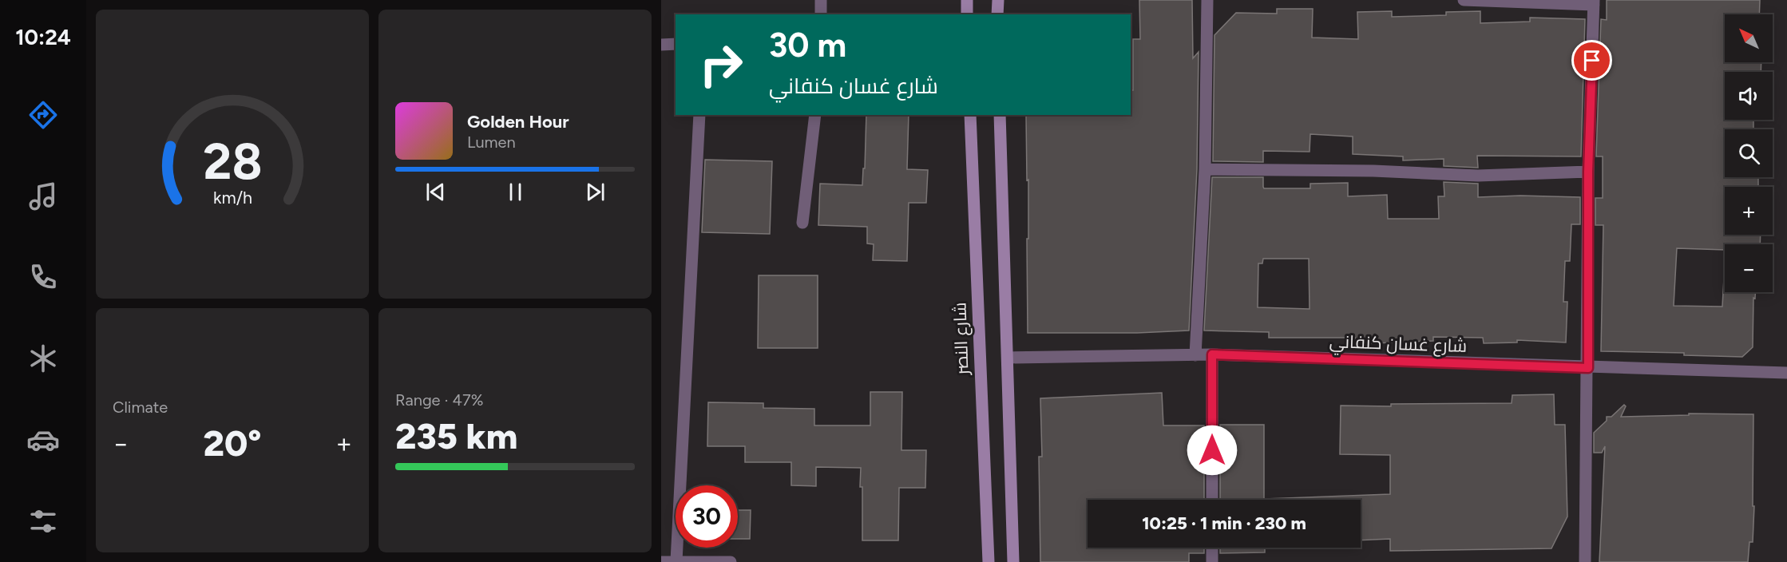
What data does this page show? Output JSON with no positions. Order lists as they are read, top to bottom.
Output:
{
  "streets": {
    "main road": ["شارع النصر"],
    "street": ["شارع غسان كنفاني"]
  },
  "north": "top left",
  "page": {
    "tabs": "10:24",
    "map_buttons": ["+", "−"],
    "turn": ["30 m", "شارع غسان كنفاني"],
    "song": ["Golden Hour", "Lumen"],
    "tile": [
      "Climate",
      ["Range · 47%", "235 km"]
    ],
    "heat": ["−", "20°", "+"],
    "limit": "30",
    "trip": "10:25 · 1 min · 230 m",
    "gauge": ["28", "km/h"]
  }
}
